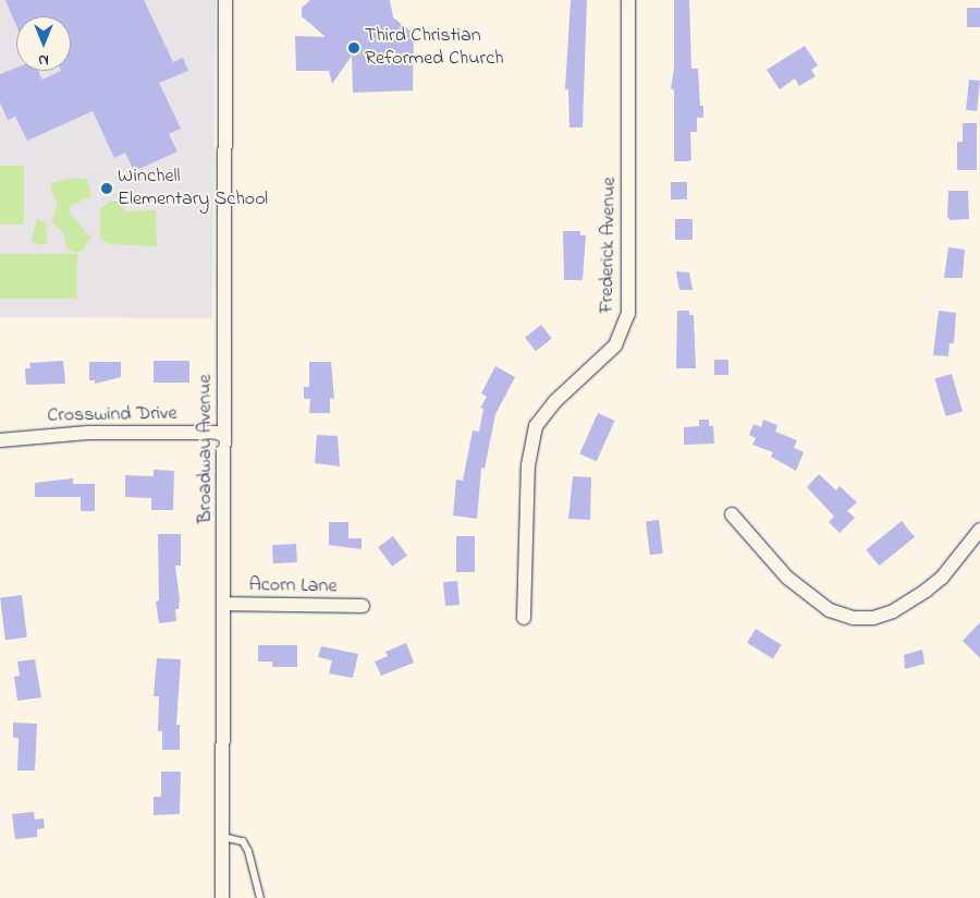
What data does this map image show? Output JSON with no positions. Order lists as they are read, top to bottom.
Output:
{
  "streets": {
    "street": [
      "Frederick Avenue",
      "Crosswind Drive",
      "Broadway Avenue",
      "Acorn Lane"
    ]
  },
  "crossings": [
    ["Crosswind Drive", "Broadway Avenue"],
    ["Broadway Avenue", "Acorn Lane"]
  ],
  "places": ["Third Christian Reformed Church", "Winchell Elementary School"],
  "north": "bottom"
}
